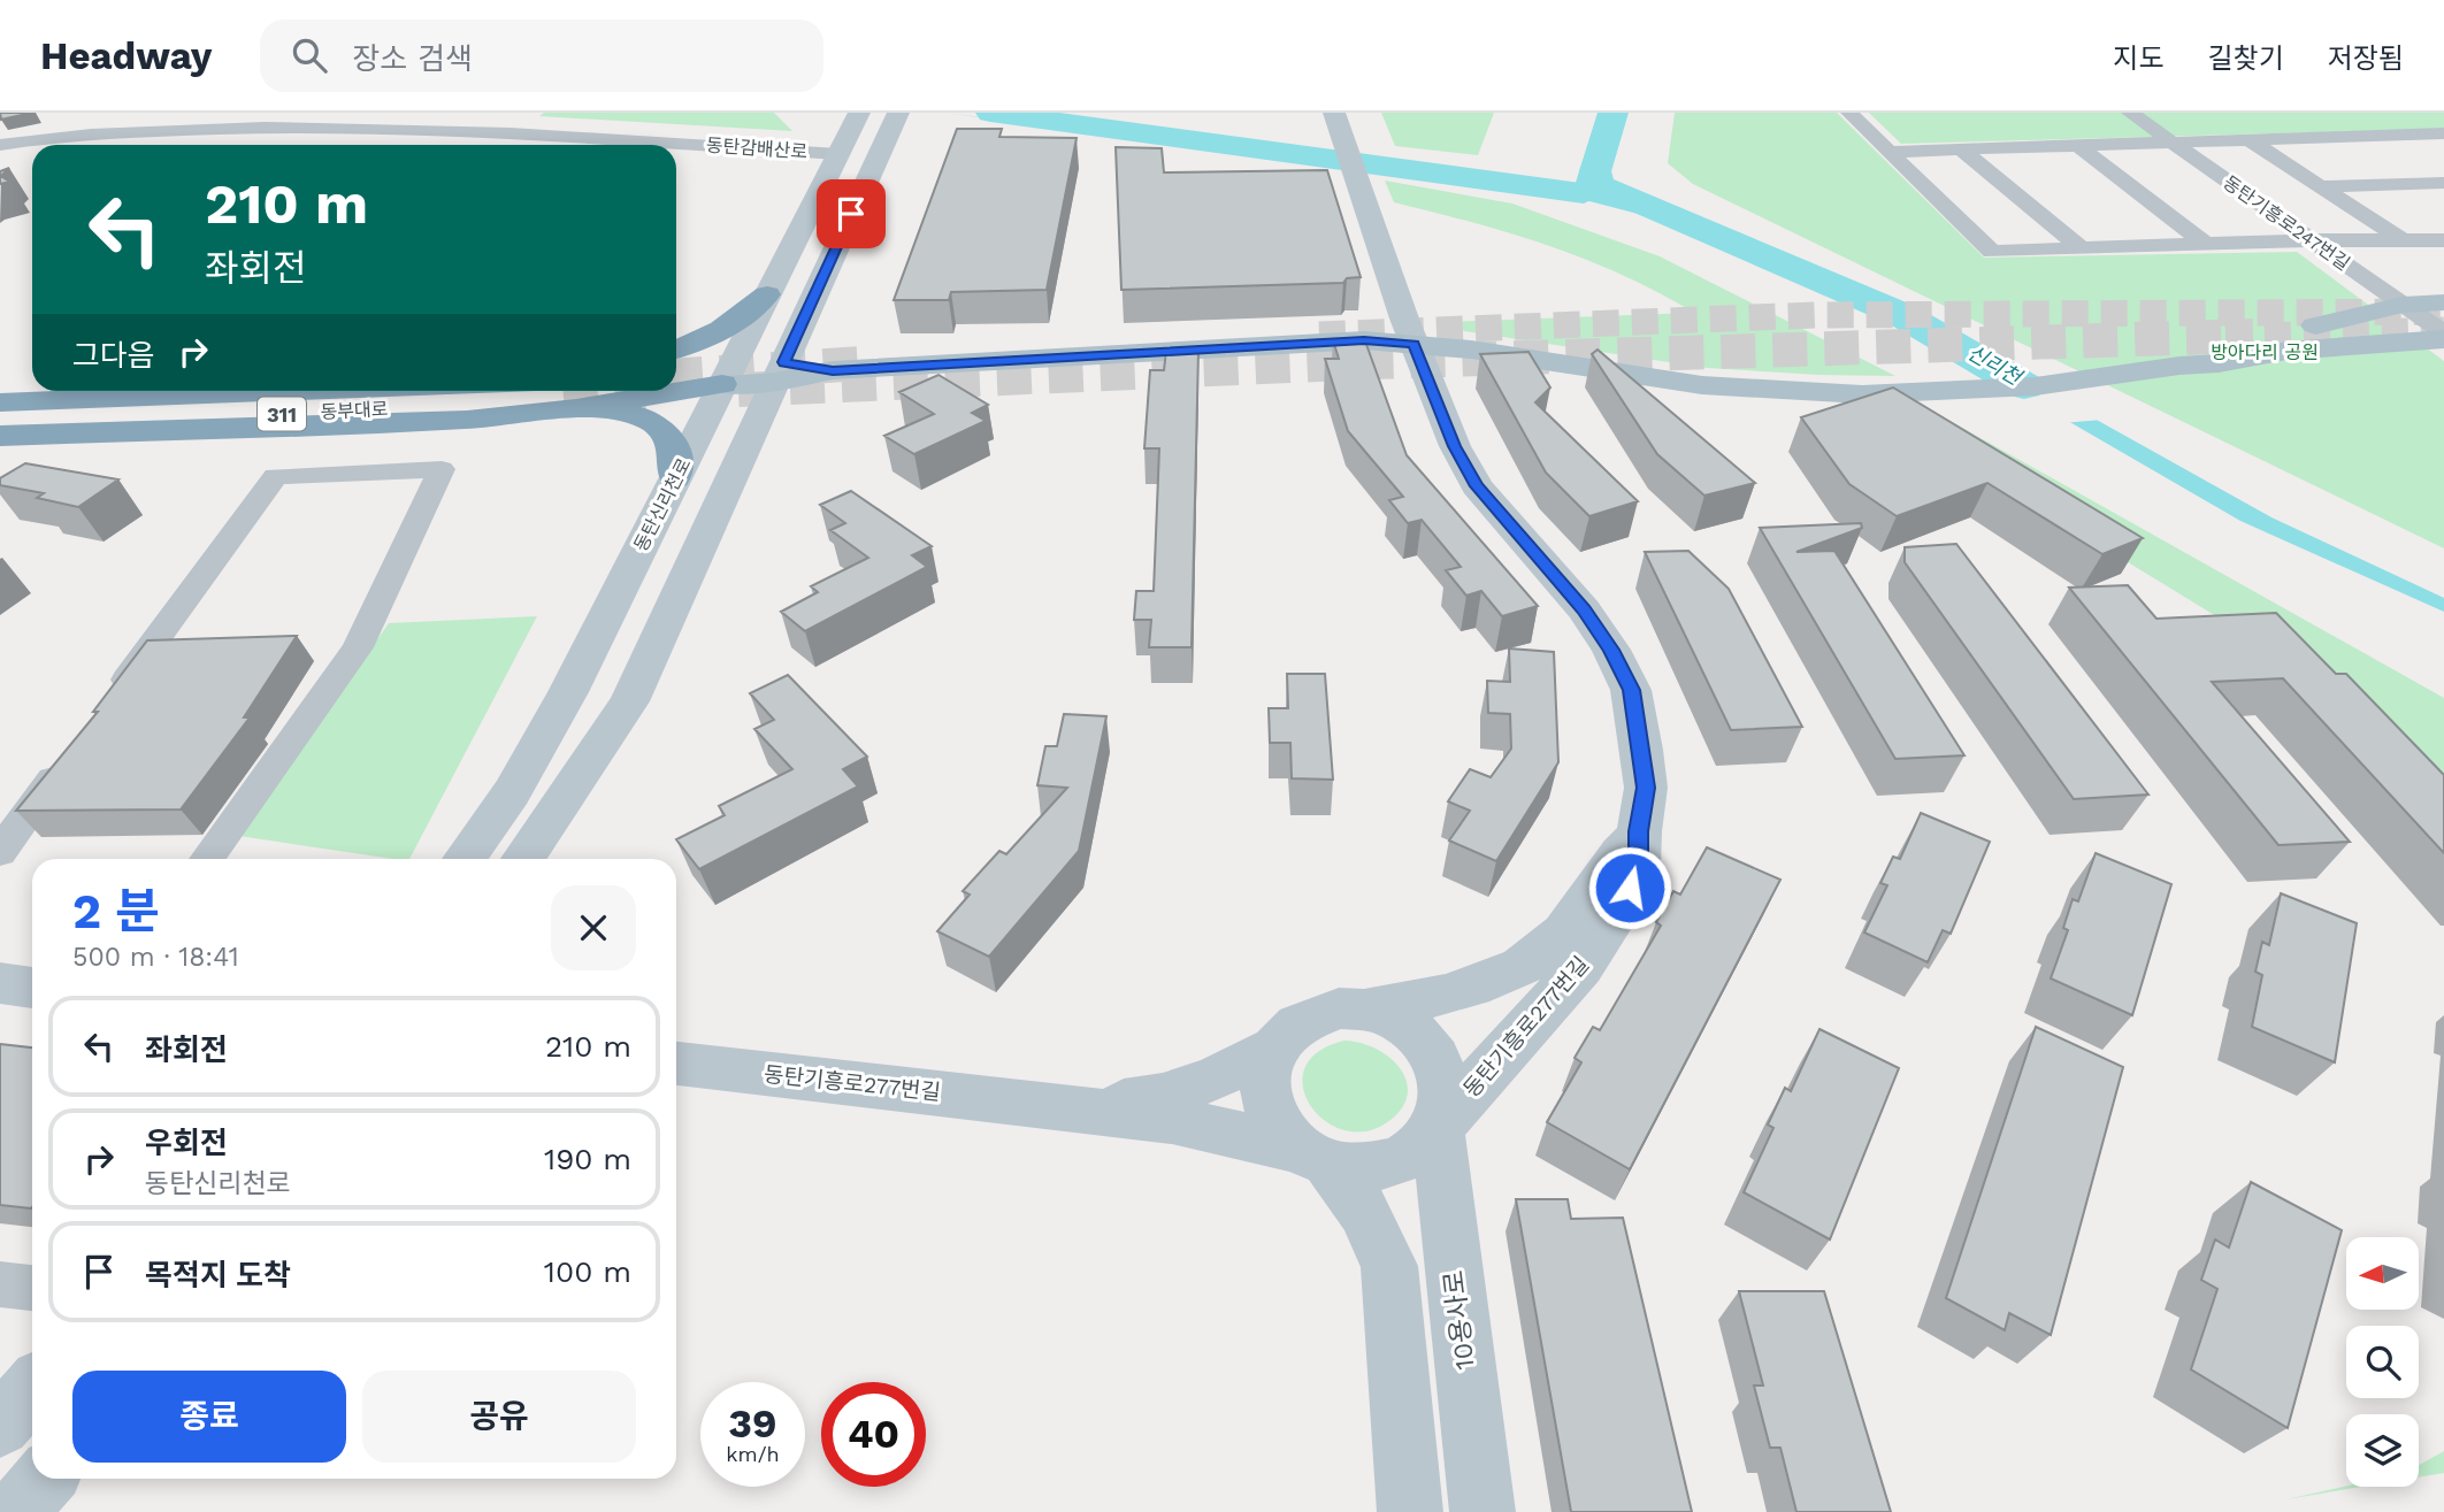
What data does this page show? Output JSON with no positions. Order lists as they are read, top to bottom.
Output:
{
  "streets": {
    "highway": ["동부대로", "311"],
    "street": [
      "동탄감배산로",
      "동탄기흥로247번길",
      "동탄신리천로",
      "동탄기흥로277번길",
      "10용사로"
    ]
  },
  "crossings": [
    ["동탄감배산로", "동탄신리천로"],
    ["동탄기흥로277번길", "10용사로"]
  ],
  "water": ["신리천"],
  "parks": ["방아다리 공원"],
  "north": "left",
  "page": {
    "header": "Headway",
    "search": "장소 검색",
    "nav": ["지도", "길찾기", "저장됨"],
    "turn": ["210 m", "좌회전"],
    "then": "그다음",
    "heading": ["2 분", "500 m · 18:41"],
    "list": [
      {
        "name": "좌회전",
        "value": "210 m"
      },
      {
        "name": "우회전",
        "note": "동탄신리천로",
        "value": "190 m"
      },
      {
        "name": "목적지 도착",
        "value": "100 m"
      }
    ],
    "buttons": ["종료", "공유"],
    "speed": "39 km/h",
    "limit": "40"
  }
}
